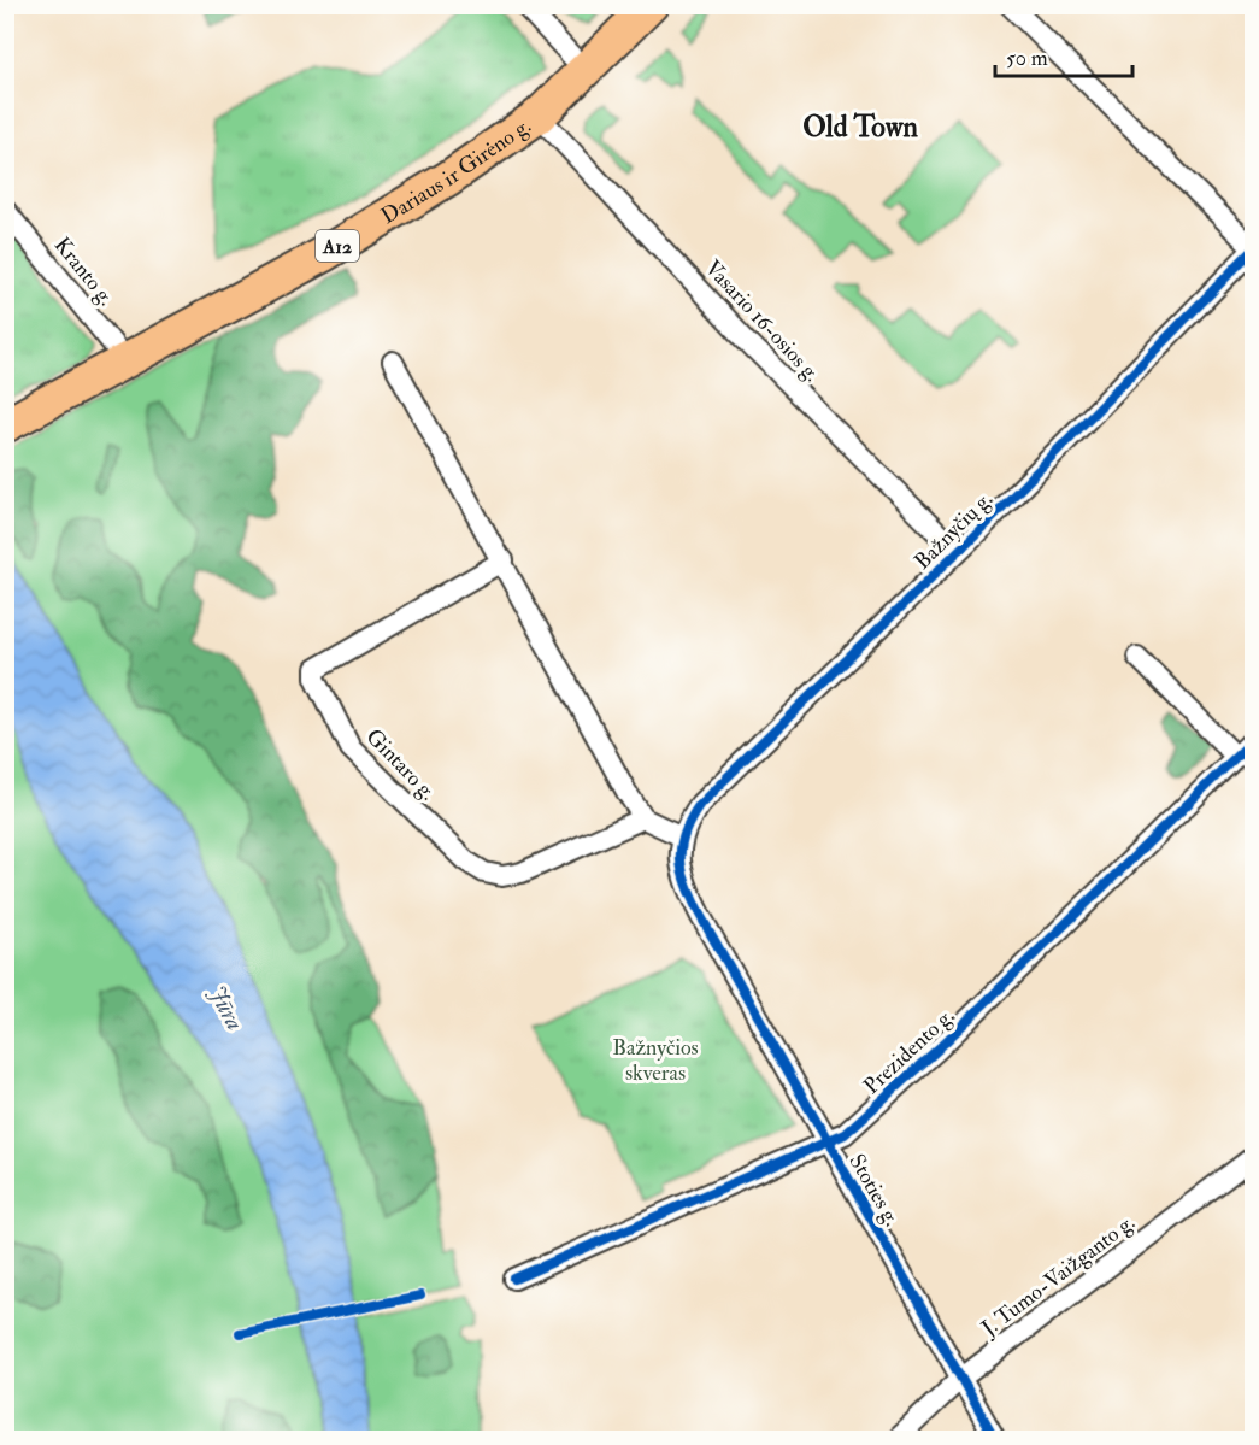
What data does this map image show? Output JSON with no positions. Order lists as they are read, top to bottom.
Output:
{
  "streets": {
    "highway": ["Dariaus ir Girėno g.", "A12"],
    "street": [
      "Kranto g.",
      "Vasario 16-osios g.",
      "Bažnyčių g.",
      "Gintaro g.",
      "Prezidento g.",
      "Stoties g.",
      "J. Tumo-Vaižganto g."
    ]
  },
  "crossings": [
    ["Dariaus ir Girėno g.", "Kranto g."],
    ["Dariaus ir Girėno g.", "Vasario 16-osios g."],
    ["Vasario 16-osios g.", "Bažnyčių g."],
    ["Bažnyčių g.", "Stoties g."],
    ["Prezidento g.", "Stoties g."],
    ["Stoties g.", "J. Tumo-Vaižganto g."]
  ],
  "districts": ["Old Town"],
  "water": ["Jūra"],
  "parks": ["Bažnyčios skveras"],
  "scale_bar": "50 m"
}
